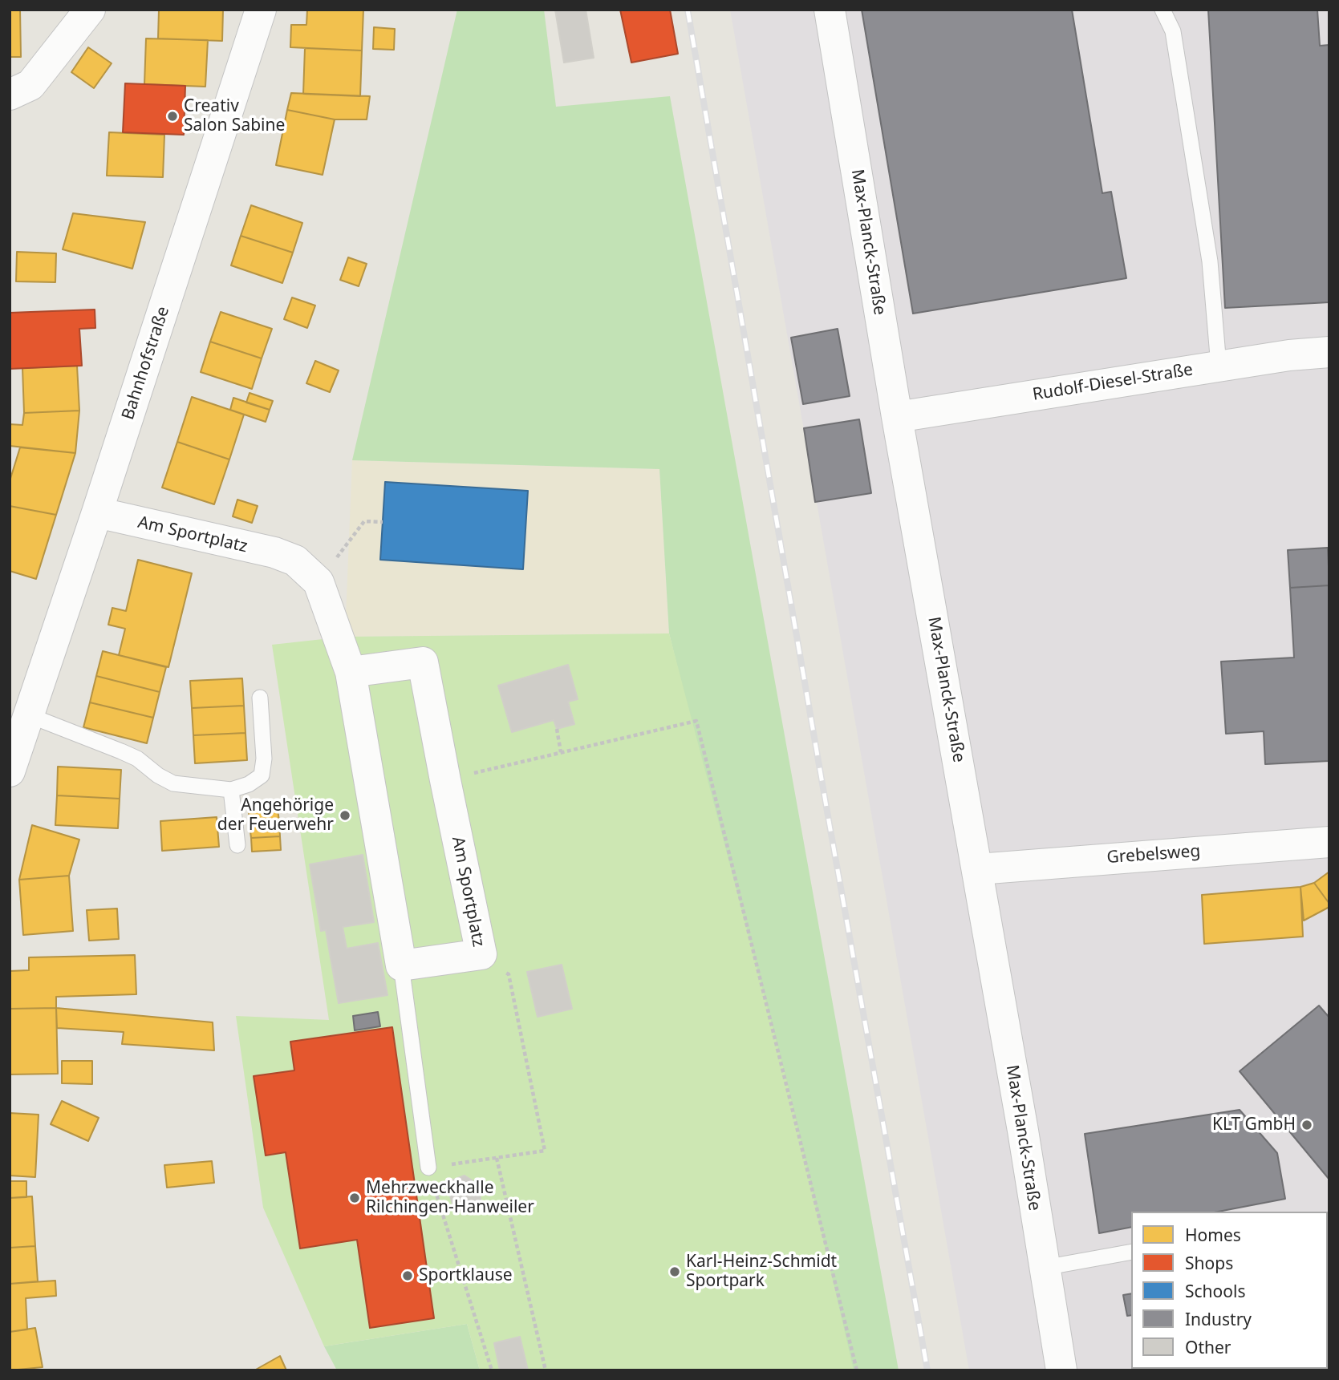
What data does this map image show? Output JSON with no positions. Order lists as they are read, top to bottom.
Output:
{
  "streets": {
    "street": [
      "Max-Planck-Straße",
      "Bahnhofstraße",
      "Rudolf-Diesel-Straße",
      "Am Sportplatz",
      "Grebelsweg"
    ]
  },
  "crossings": [
    ["Max-Planck-Straße", "Rudolf-Diesel-Straße"],
    ["Max-Planck-Straße", "Grebelsweg"],
    ["Bahnhofstraße", "Am Sportplatz"]
  ],
  "places": [
    "Creativ Salon Sabine",
    "Angehörige der Feuerwehr",
    "KLT GmbH",
    "Mehrzweckhalle Rilchingen-Hanweiler",
    "Karl-Heinz-Schmidt Sportpark",
    "Sportklause"
  ],
  "legend": [
    "Homes",
    "Shops",
    "Schools",
    "Industry",
    "Other"
  ]
}
